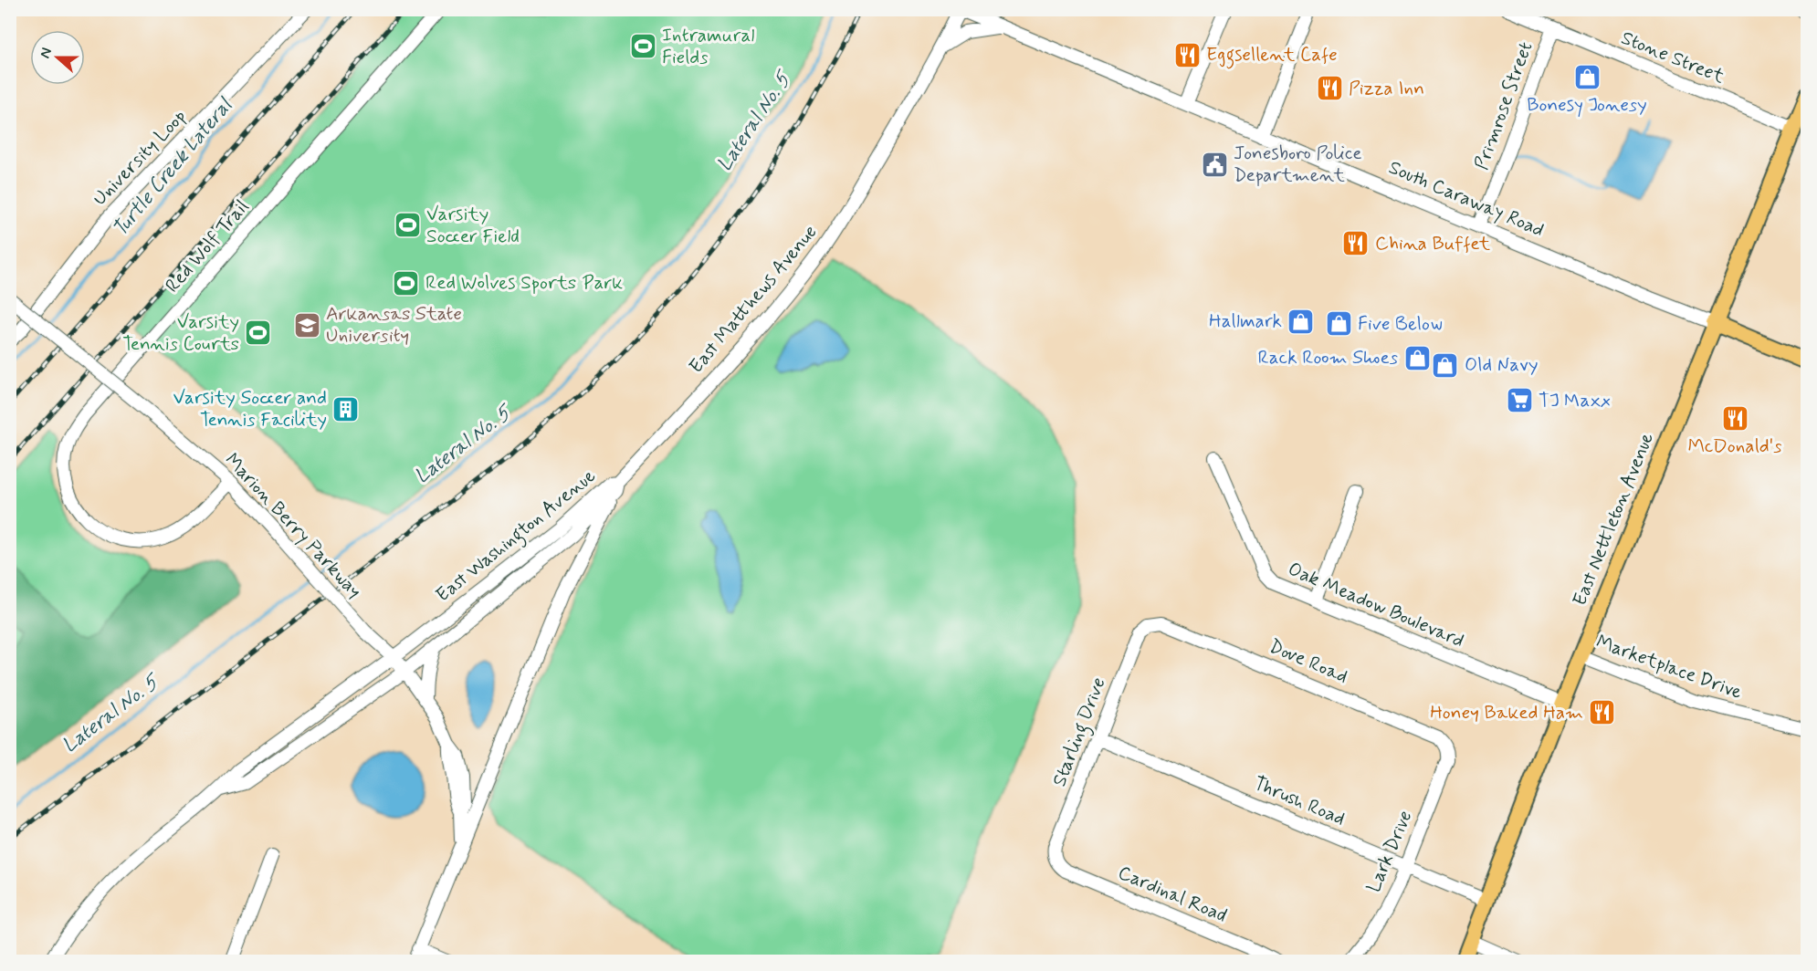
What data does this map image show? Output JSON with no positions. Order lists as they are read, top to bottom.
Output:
{
  "streets": {
    "main road": ["South Caraway Road", "East Nettleton Avenue"],
    "street": [
      "Stone Street",
      "Primrose Street",
      "University Loop",
      "Red Wolf Trail",
      "East Matthews Avenue",
      "Marion Berry Parkway",
      "East Washington Avenue",
      "Oak Meadow Boulevard",
      "Dove Road",
      "Marketplace Drive",
      "Starling Drive",
      "Thrush Road",
      "Lark Drive",
      "Cardinal Road"
    ]
  },
  "crossings": [
    ["Stone Street", "Primrose Street"],
    ["Stone Street", "East Nettleton Avenue"],
    ["Primrose Street", "South Caraway Road"],
    ["South Caraway Road", "East Matthews Avenue"],
    ["South Caraway Road", "East Nettleton Avenue"],
    ["Red Wolf Trail", "Marion Berry Parkway"],
    ["East Matthews Avenue", "East Washington Avenue"],
    ["East Nettleton Avenue", "Oak Meadow Boulevard"],
    ["East Nettleton Avenue", "Marketplace Drive"],
    ["East Nettleton Avenue", "Thrush Road"],
    ["Marion Berry Parkway", "East Washington Avenue"],
    ["Dove Road", "Starling Drive"],
    ["Dove Road", "Lark Drive"],
    ["Starling Drive", "Thrush Road"],
    ["Starling Drive", "Cardinal Road"],
    ["Thrush Road", "Lark Drive"]
  ],
  "water": ["Lateral No. 5", "Turtle Creek Lateral"],
  "places": {
    "sports": [
      "Intramural Fields",
      "Varsity Soccer Field",
      "Red Wolves Sports Park",
      "Varsity Tennis Courts"
    ],
    "restaurant": [
      "Eggsellent Cafe",
      "Pizza Inn",
      "China Buffet",
      "McDonald's",
      "Honey Baked Ham"
    ],
    "shop": [
      "Bonesy Jonesy",
      "Hallmark",
      "Five Below",
      "Rack Room Shoes",
      "Old Navy"
    ],
    "public building": ["Jonesboro Police Department"],
    "school or university": ["Arkansas State University"],
    "supermarket": ["TJ Maxx"],
    "building": ["Varsity Soccer and Tennis Facility"]
  },
  "north": "left"
}
